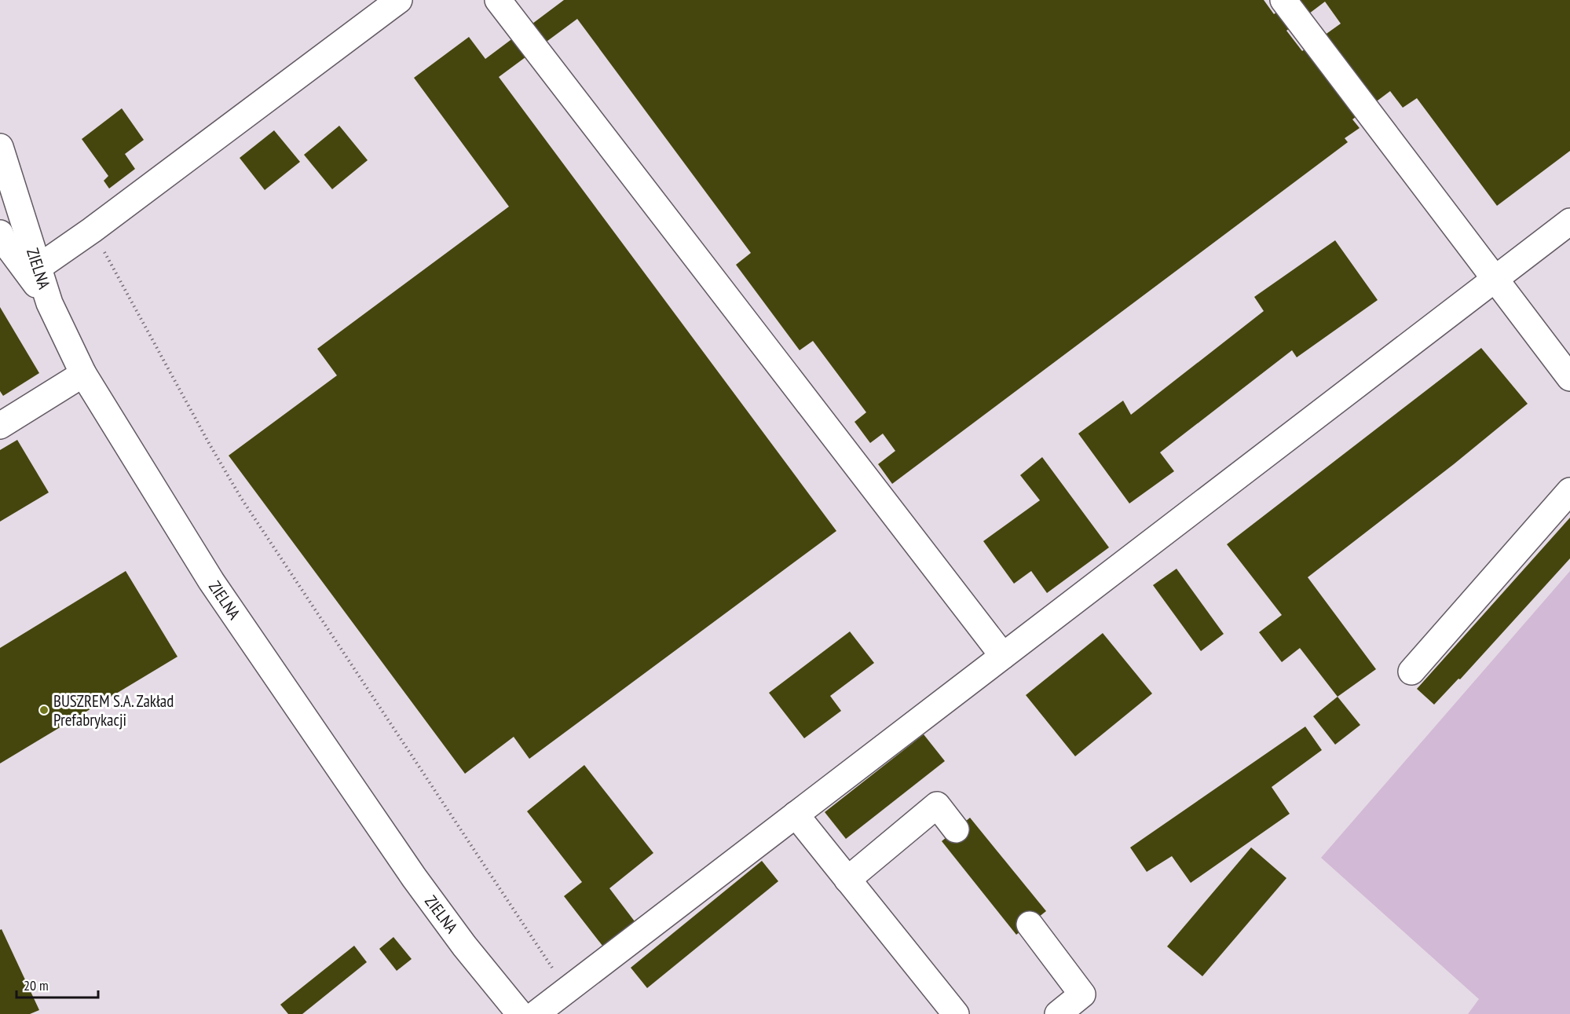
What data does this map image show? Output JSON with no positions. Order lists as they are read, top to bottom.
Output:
{
  "streets": {
    "street": ["ZIELNA"]
  },
  "places": ["BUSZREM S.A. Zakład Prefabrykacji"],
  "scale_bar": "20 m"
}
